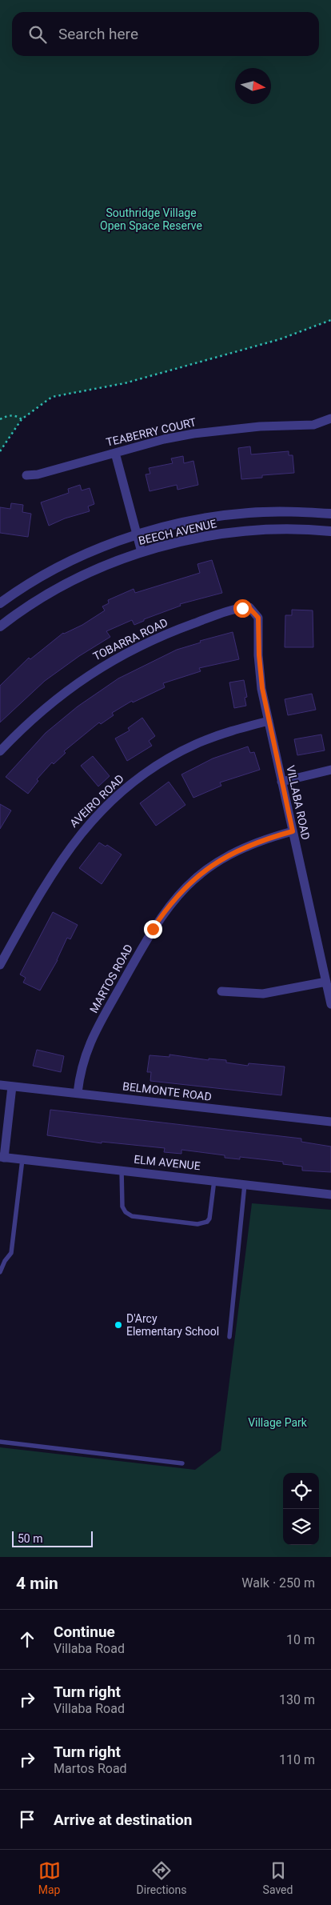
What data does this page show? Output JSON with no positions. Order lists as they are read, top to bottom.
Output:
{
  "streets": {
    "street": [
      "TEABERRY COURT",
      "BEECH AVENUE",
      "TOBARRA ROAD",
      "AVEIRO ROAD",
      "VILLABA ROAD",
      "MARTOS ROAD",
      "BELMONTE ROAD",
      "ELM AVENUE"
    ]
  },
  "crossings": [
    ["TOBARRA ROAD", "VILLABA ROAD"],
    ["AVEIRO ROAD", "VILLABA ROAD"],
    ["VILLABA ROAD", "MARTOS ROAD"],
    ["MARTOS ROAD", "BELMONTE ROAD"]
  ],
  "parks": ["Southridge Village Open Space Reserve", "Village Park"],
  "places": ["D'Arcy Elementary School"],
  "scale_bar": "50 m",
  "north": "right",
  "page": {
    "search": "Search here",
    "scale": "50 m",
    "heading": ["4 min", "Walk · 250 m"],
    "list": [
      ["Continue", "Villaba Road", "10 m"],
      ["Turn right", "Villaba Road", "130 m"],
      ["Turn right", "Martos Road", "110 m"],
      "Arrive at destination"
    ],
    "nav": ["Map", "Directions", "Saved"]
  }
}
